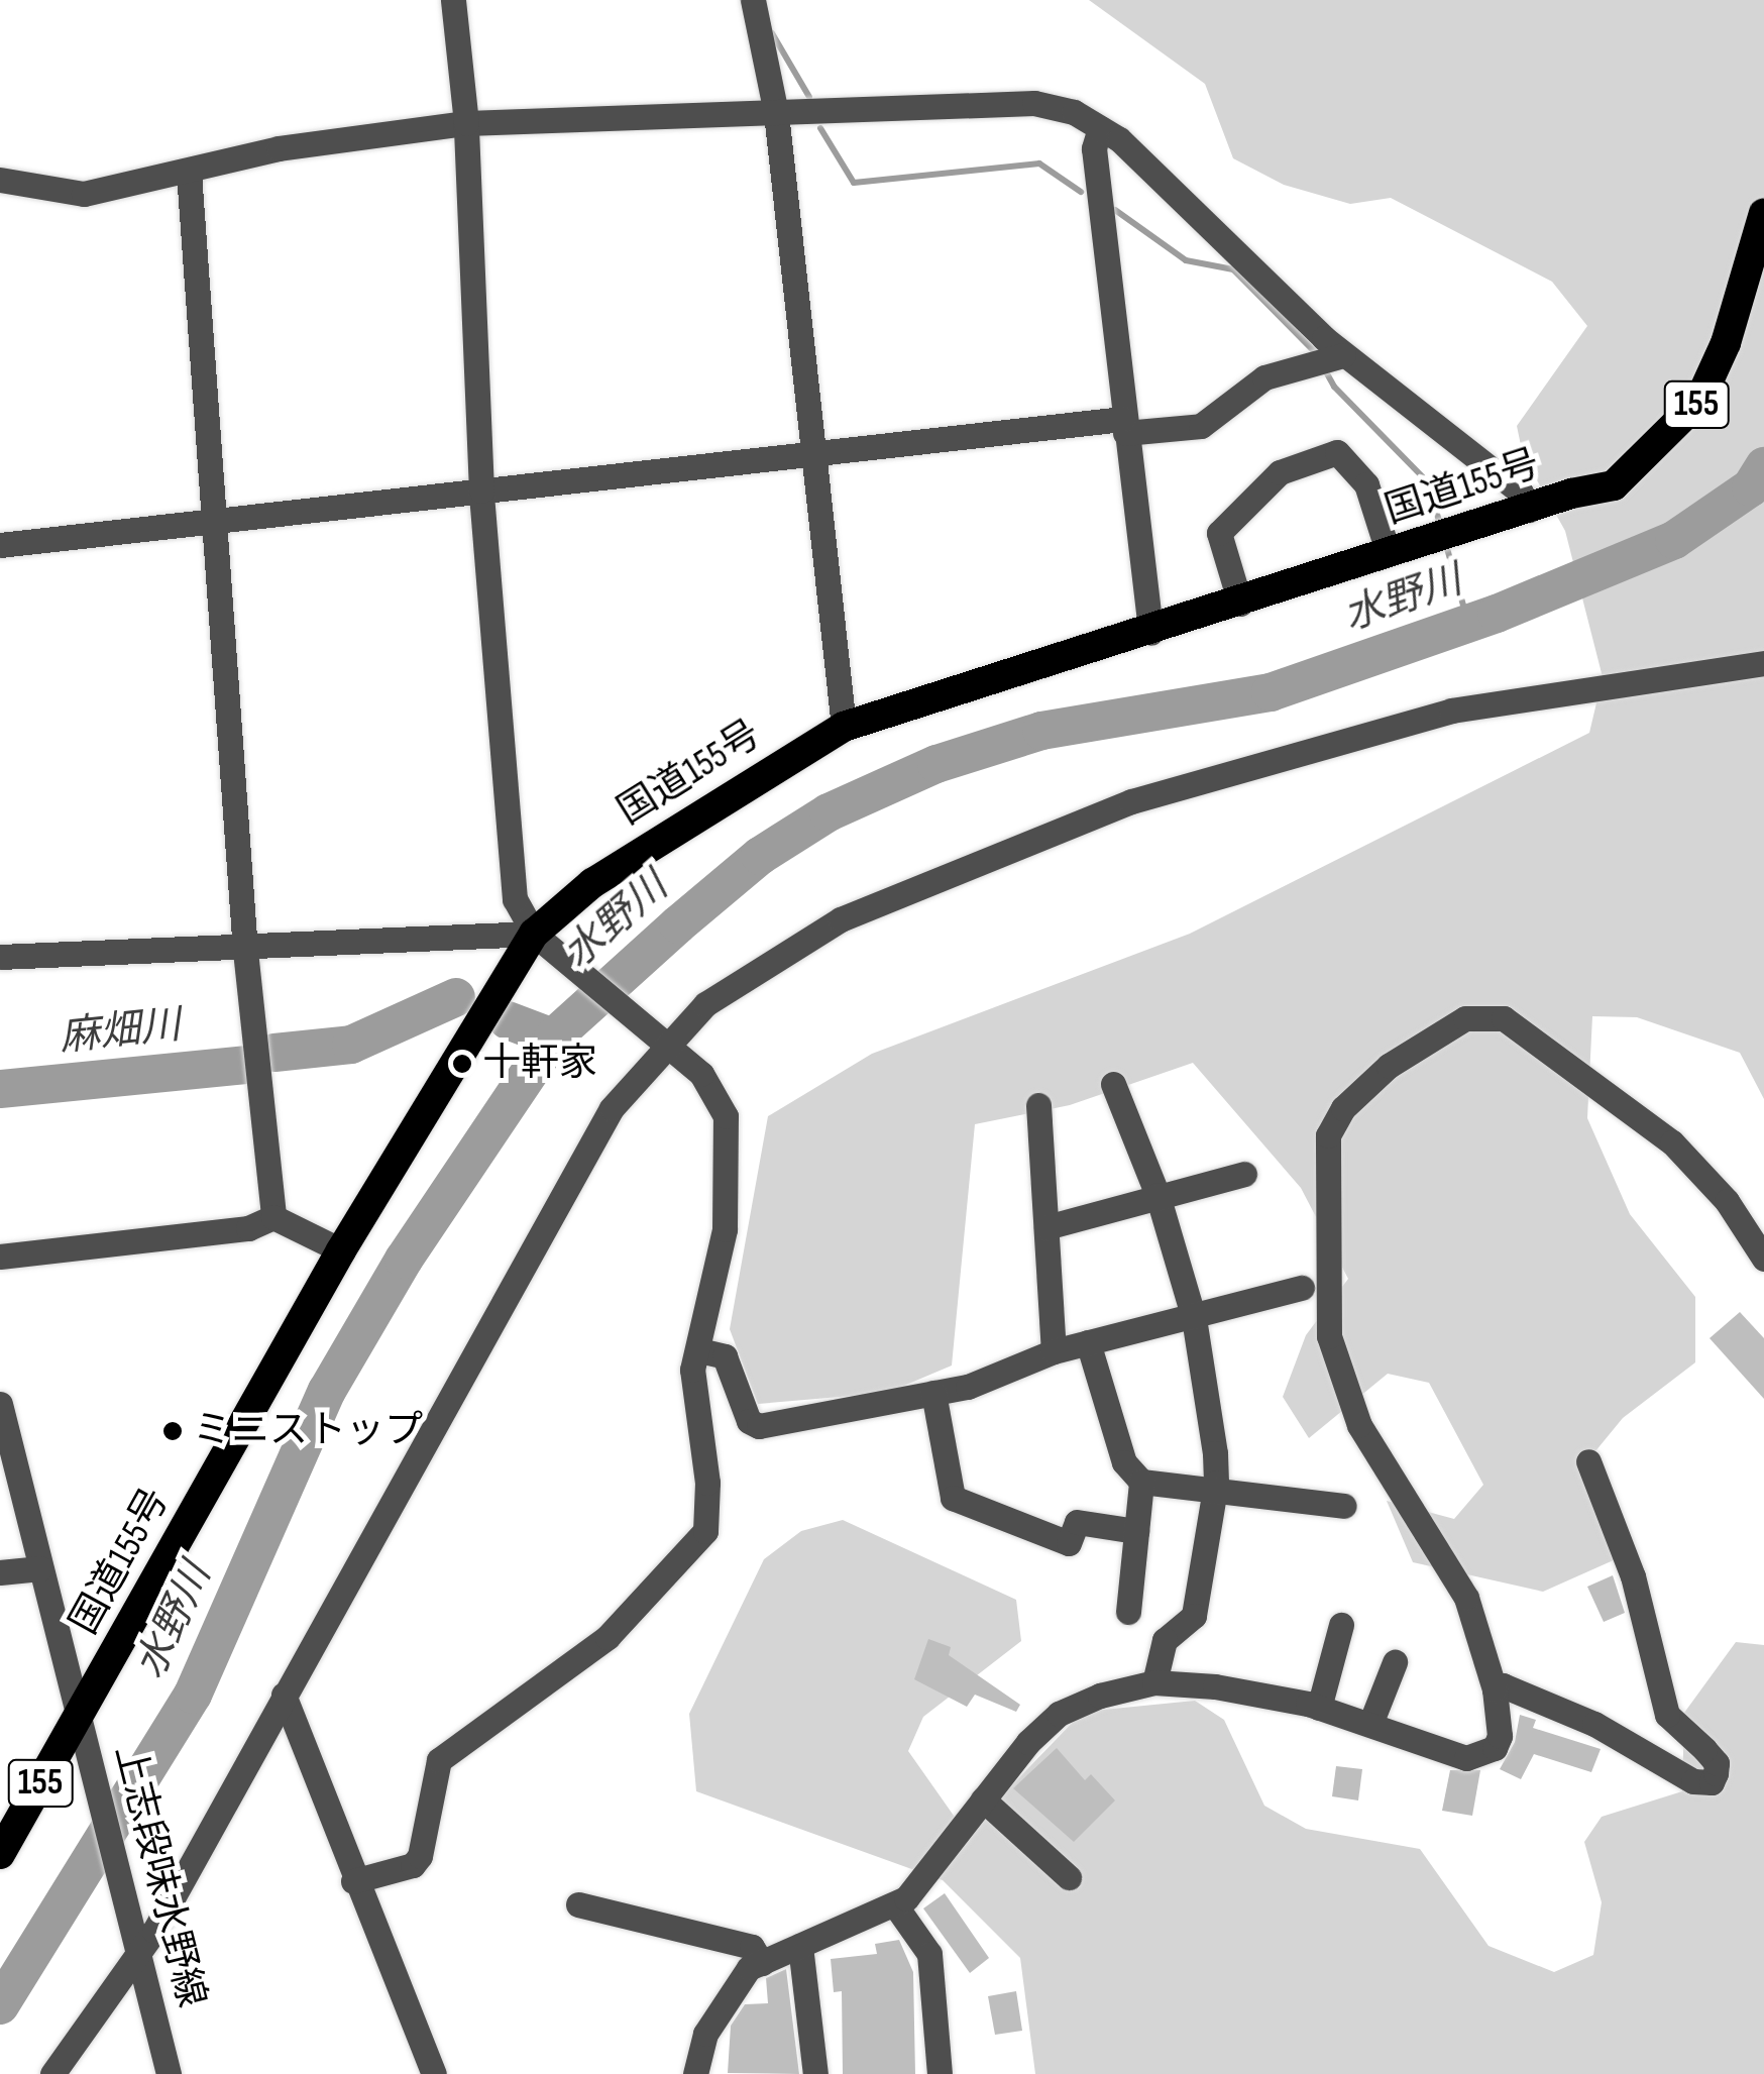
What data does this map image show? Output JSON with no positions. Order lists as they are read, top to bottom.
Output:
{
  "streets": {
    "highway": ["155", "国道155号"],
    "street": ["上志段味水野線"]
  },
  "crossings": [
    ["国道155号", "上志段味水野線"]
  ],
  "water": ["水野川", "麻畑川"],
  "places": ["十軒家", "ミニストップ"]
}
